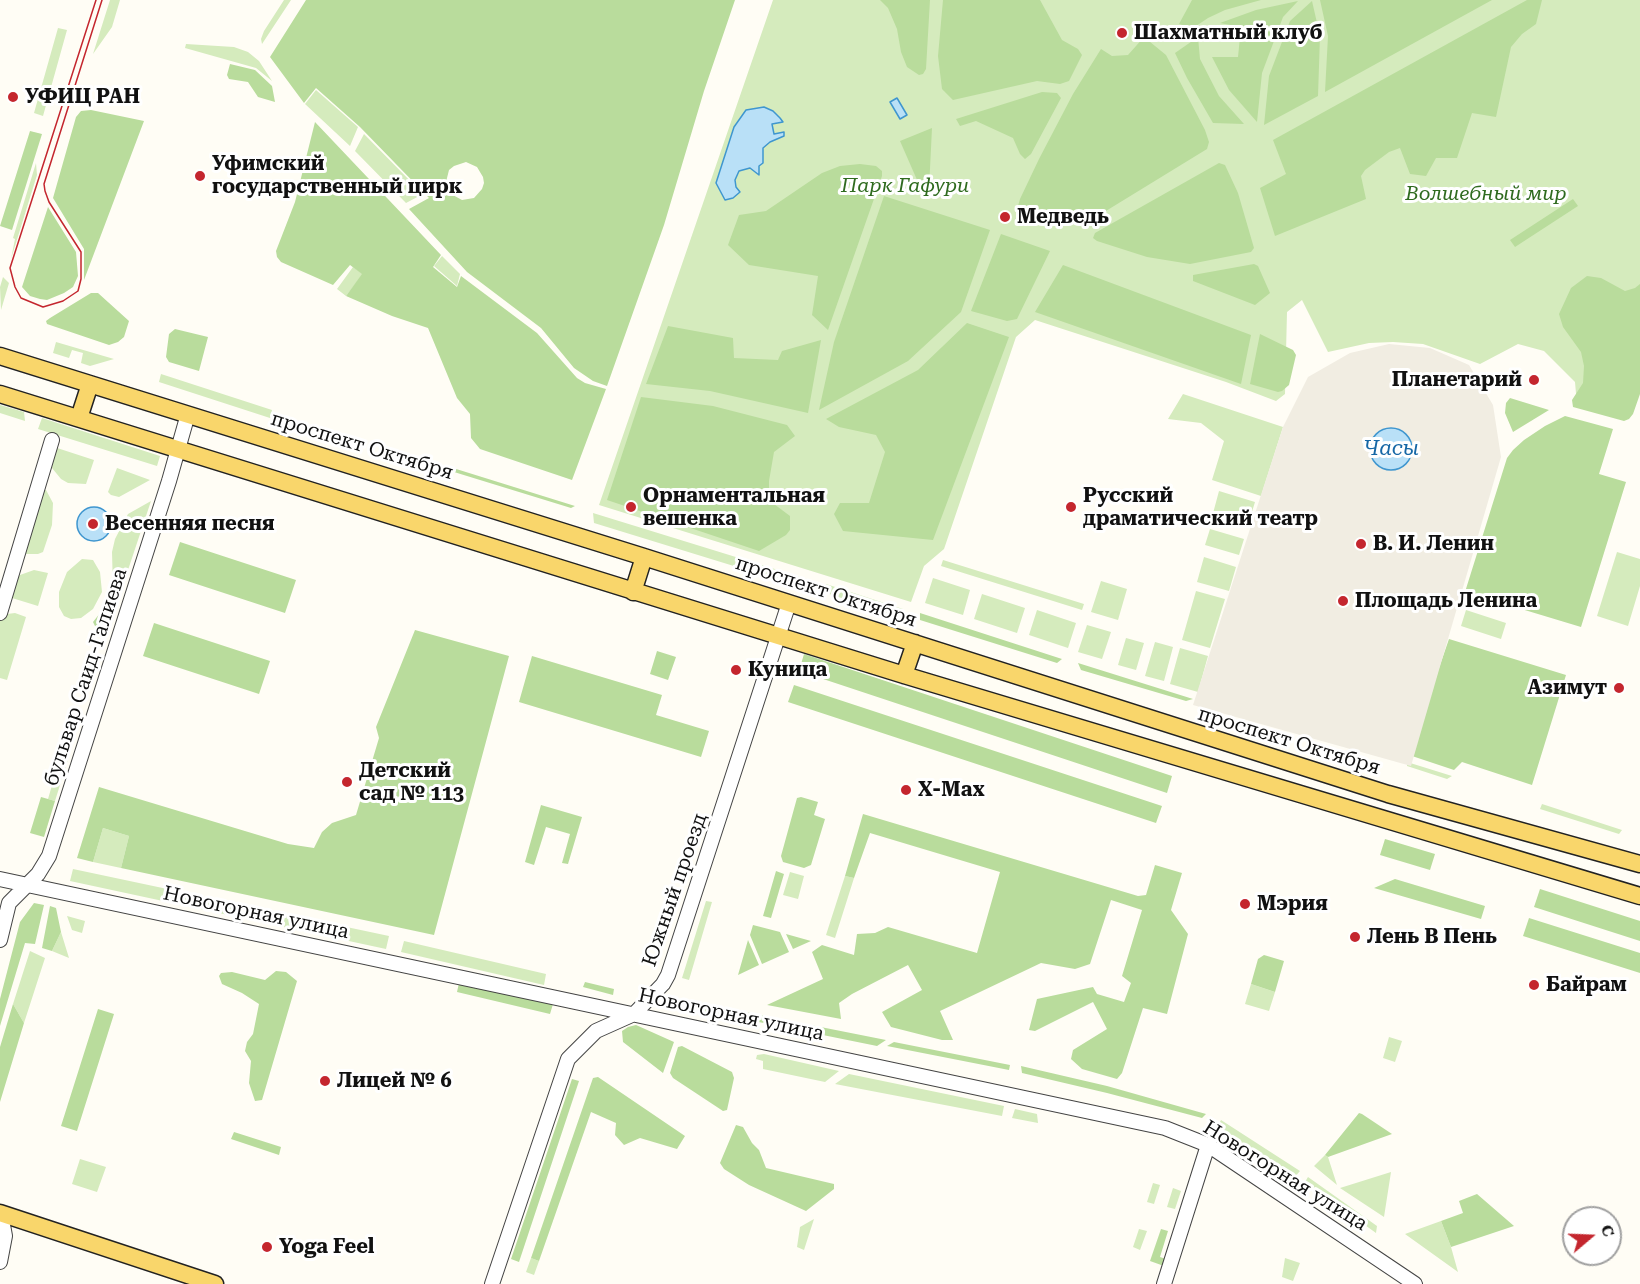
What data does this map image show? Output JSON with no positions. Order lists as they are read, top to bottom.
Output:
{
  "streets": {
    "main road": ["проспект Октября"],
    "street": ["бульвар Саид-Галиева", "Южный проезд", "Новогорная улица"]
  },
  "crossings": [
    ["проспект Октября", "бульвар Саид-Галиева"],
    ["проспект Октября", "Южный проезд"],
    ["бульвар Саид-Галиева", "Новогорная улица"],
    ["Южный проезд", "Новогорная улица"]
  ],
  "water": ["Часы"],
  "parks": ["Парк Гафури", "Волшебный мир"],
  "places": [
    "Шахматный клуб",
    "УФИЦ РАН",
    "Уфимский государственный цирк",
    "Медведь",
    "Планетарий",
    "Орнаментальная вешенка",
    "Русский драматический театр",
    "Весенняя песня",
    "В. И. Ленин",
    "Площадь Ленина",
    "Куница",
    "Азимут",
    "Детский сад № 113",
    "X-Max",
    "Мэрия",
    "Лень В Пень",
    "Байрам",
    "Лицей № 6",
    "Yoga Feel"
  ],
  "north": "right"
}
